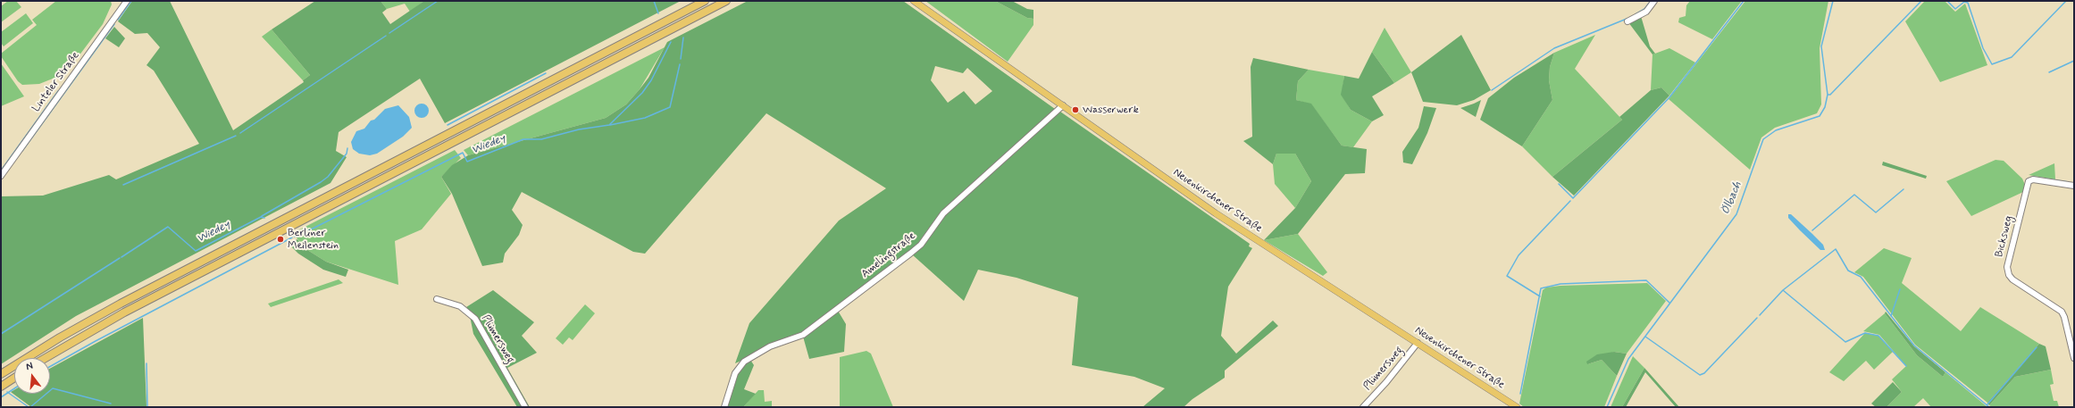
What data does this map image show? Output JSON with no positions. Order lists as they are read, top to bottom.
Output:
{
  "streets": {
    "main road": ["Neuenkirchener Straße"],
    "street": [
      "Linteler Straße",
      "Bicksweg",
      "Amelingstraße",
      "Plümersweg"
    ]
  },
  "crossings": [
    ["Neuenkirchener Straße", "Amelingstraße"],
    ["Neuenkirchener Straße", "Plümersweg"]
  ],
  "water": ["Wiedey", "Ölbach"],
  "places": ["Wasserwerk", "Berliner Meilenstein"],
  "north": "top"
}
